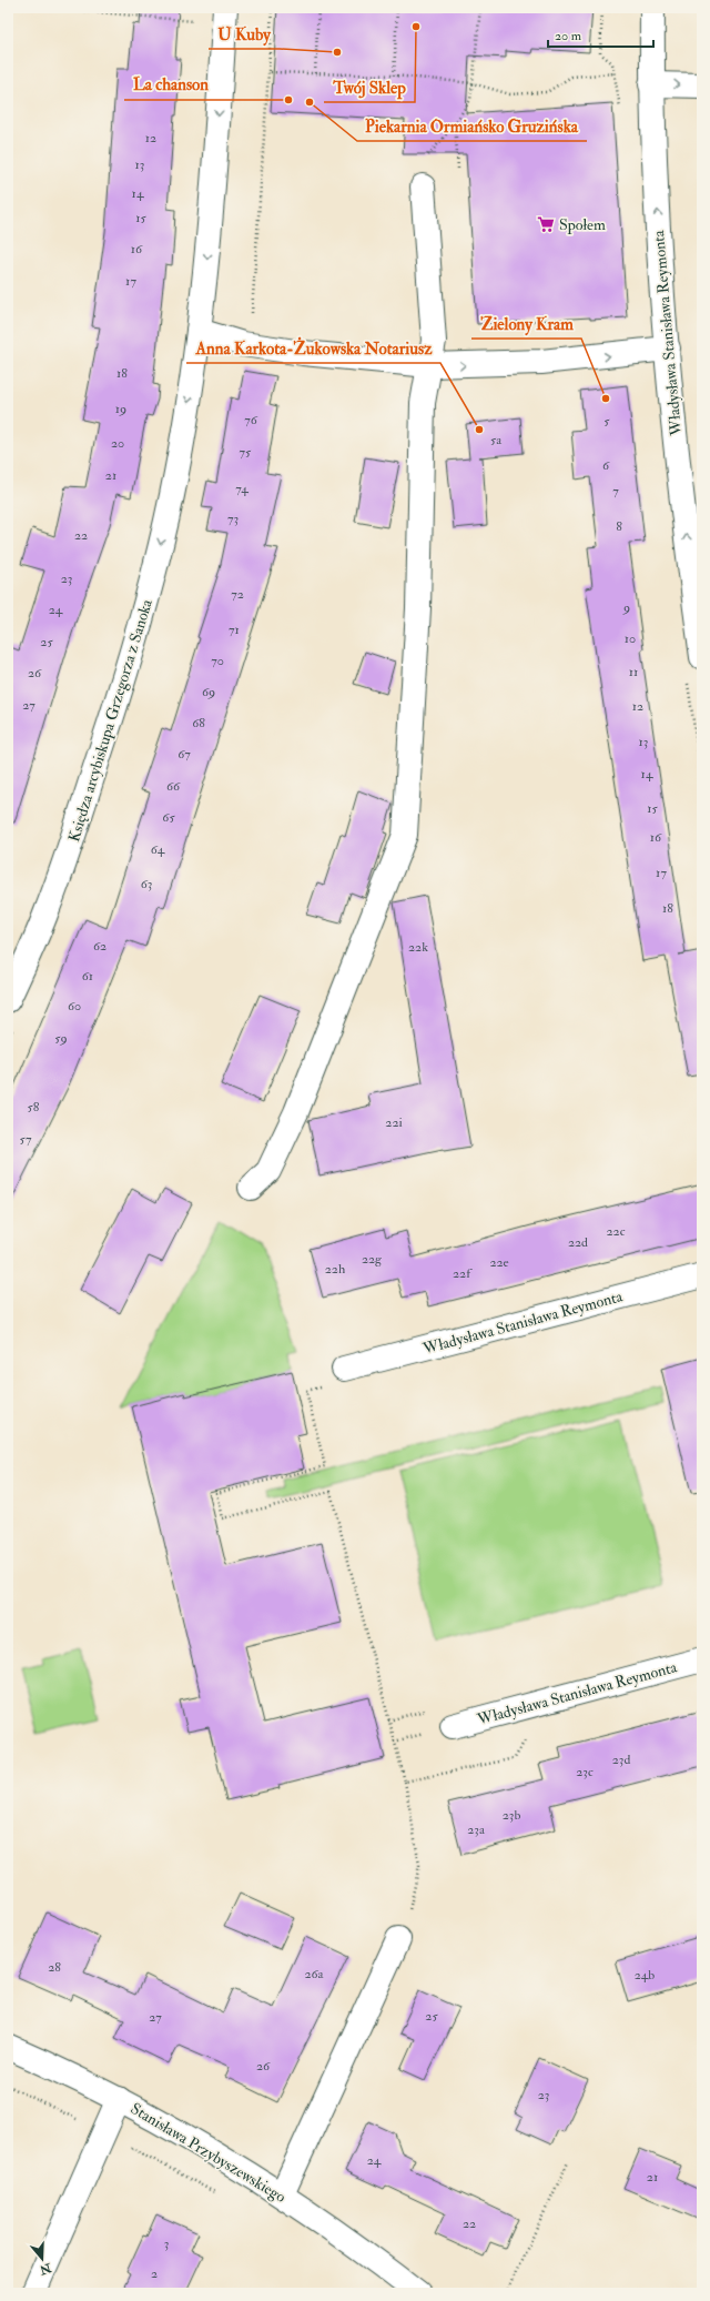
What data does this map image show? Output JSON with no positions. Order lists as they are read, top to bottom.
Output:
{
  "streets": {
    "street": ["Władysława Stanisława Reymonta", "Księdza arcybiskupa Grzegorza z Sanoka", "Stanisława Przybyszewskiego"]
  },
  "one_way": ["Władysława Stanisława Reymonta", "Księdza arcybiskupa Grzegorza z Sanoka"],
  "places": {
    "other": [
      "Twój Sklep",
      "U Kuby",
      "La chanson",
      "Piekarnia Ormiańsko Gruzińska",
      "Zielony Kram",
      "Anna Karkota-Żukowska Notariusz"
    ],
    "supermarket": ["Społem"]
  },
  "house_numbers": [
    "12",
    "13",
    "14",
    "15",
    "16",
    "17",
    "18",
    "19",
    "76",
    "5",
    "5a",
    "20",
    "75",
    "6",
    "21",
    "74",
    "7",
    "73",
    "8",
    "22",
    "23",
    "72",
    "9",
    "24",
    "71",
    "10",
    "25",
    "70",
    "11",
    "26",
    "69",
    "27",
    "12",
    "68",
    "13",
    "67",
    "14",
    "66",
    "15",
    "65",
    "16",
    "64",
    "17",
    "63",
    "18",
    "62",
    "22k",
    "61",
    "60",
    "59",
    "58",
    "22i",
    "57",
    "22c",
    "22d",
    "22g",
    "22e",
    "22h",
    "22f",
    "23d",
    "23c",
    "23b",
    "23a",
    "28",
    "26a",
    "24b",
    "25",
    "27",
    "26",
    "23",
    "24",
    "21",
    "22",
    "3",
    "2"
  ],
  "scale_bar": "20 m",
  "north": "bottom"
}
